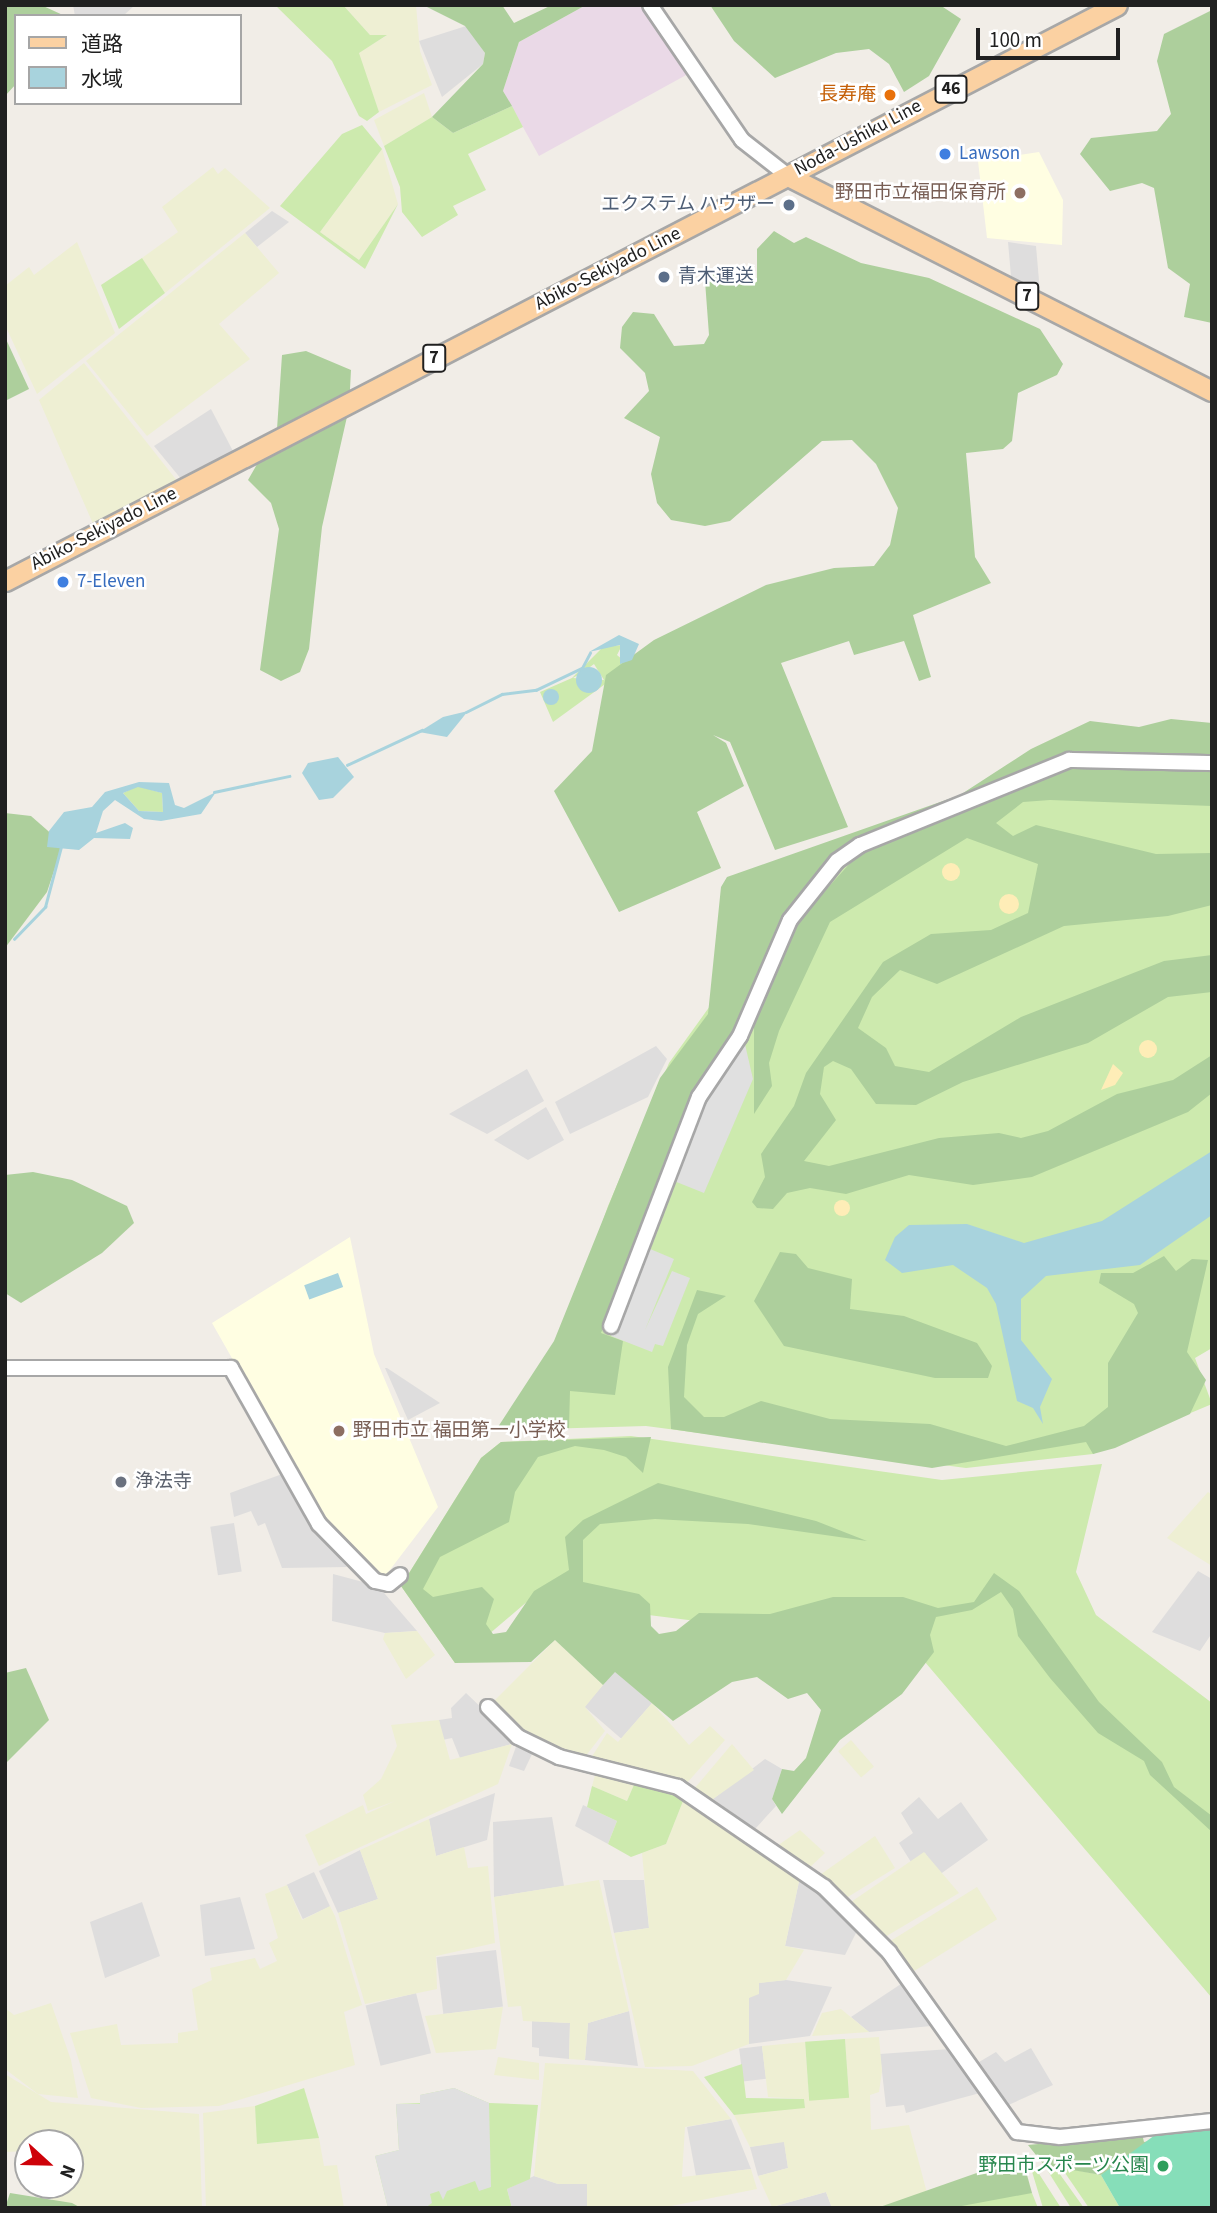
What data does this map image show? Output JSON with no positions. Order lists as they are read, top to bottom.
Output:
{
  "streets": {
    "main road": [
      "46",
      "Noda-Ushiku Line",
      "Abiko-Sekiyado Line",
      "7"
    ]
  },
  "crossings": [
    ["Noda-Ushiku Line", "Abiko-Sekiyado Line"],
    ["Noda-Ushiku Line", "7"],
    ["Abiko-Sekiyado Line", "7"]
  ],
  "places": [
    "長寿庵",
    "Lawson",
    "野田市立福田保育所",
    "エクステム ハウザー",
    "青木運送",
    "7-Eleven",
    "野田市立 福田第一小学校",
    "浄法寺",
    "野田市スポーツ公園"
  ],
  "legend": ["道路", "水域"],
  "scale_bar": "100 m",
  "north": "right"
}
